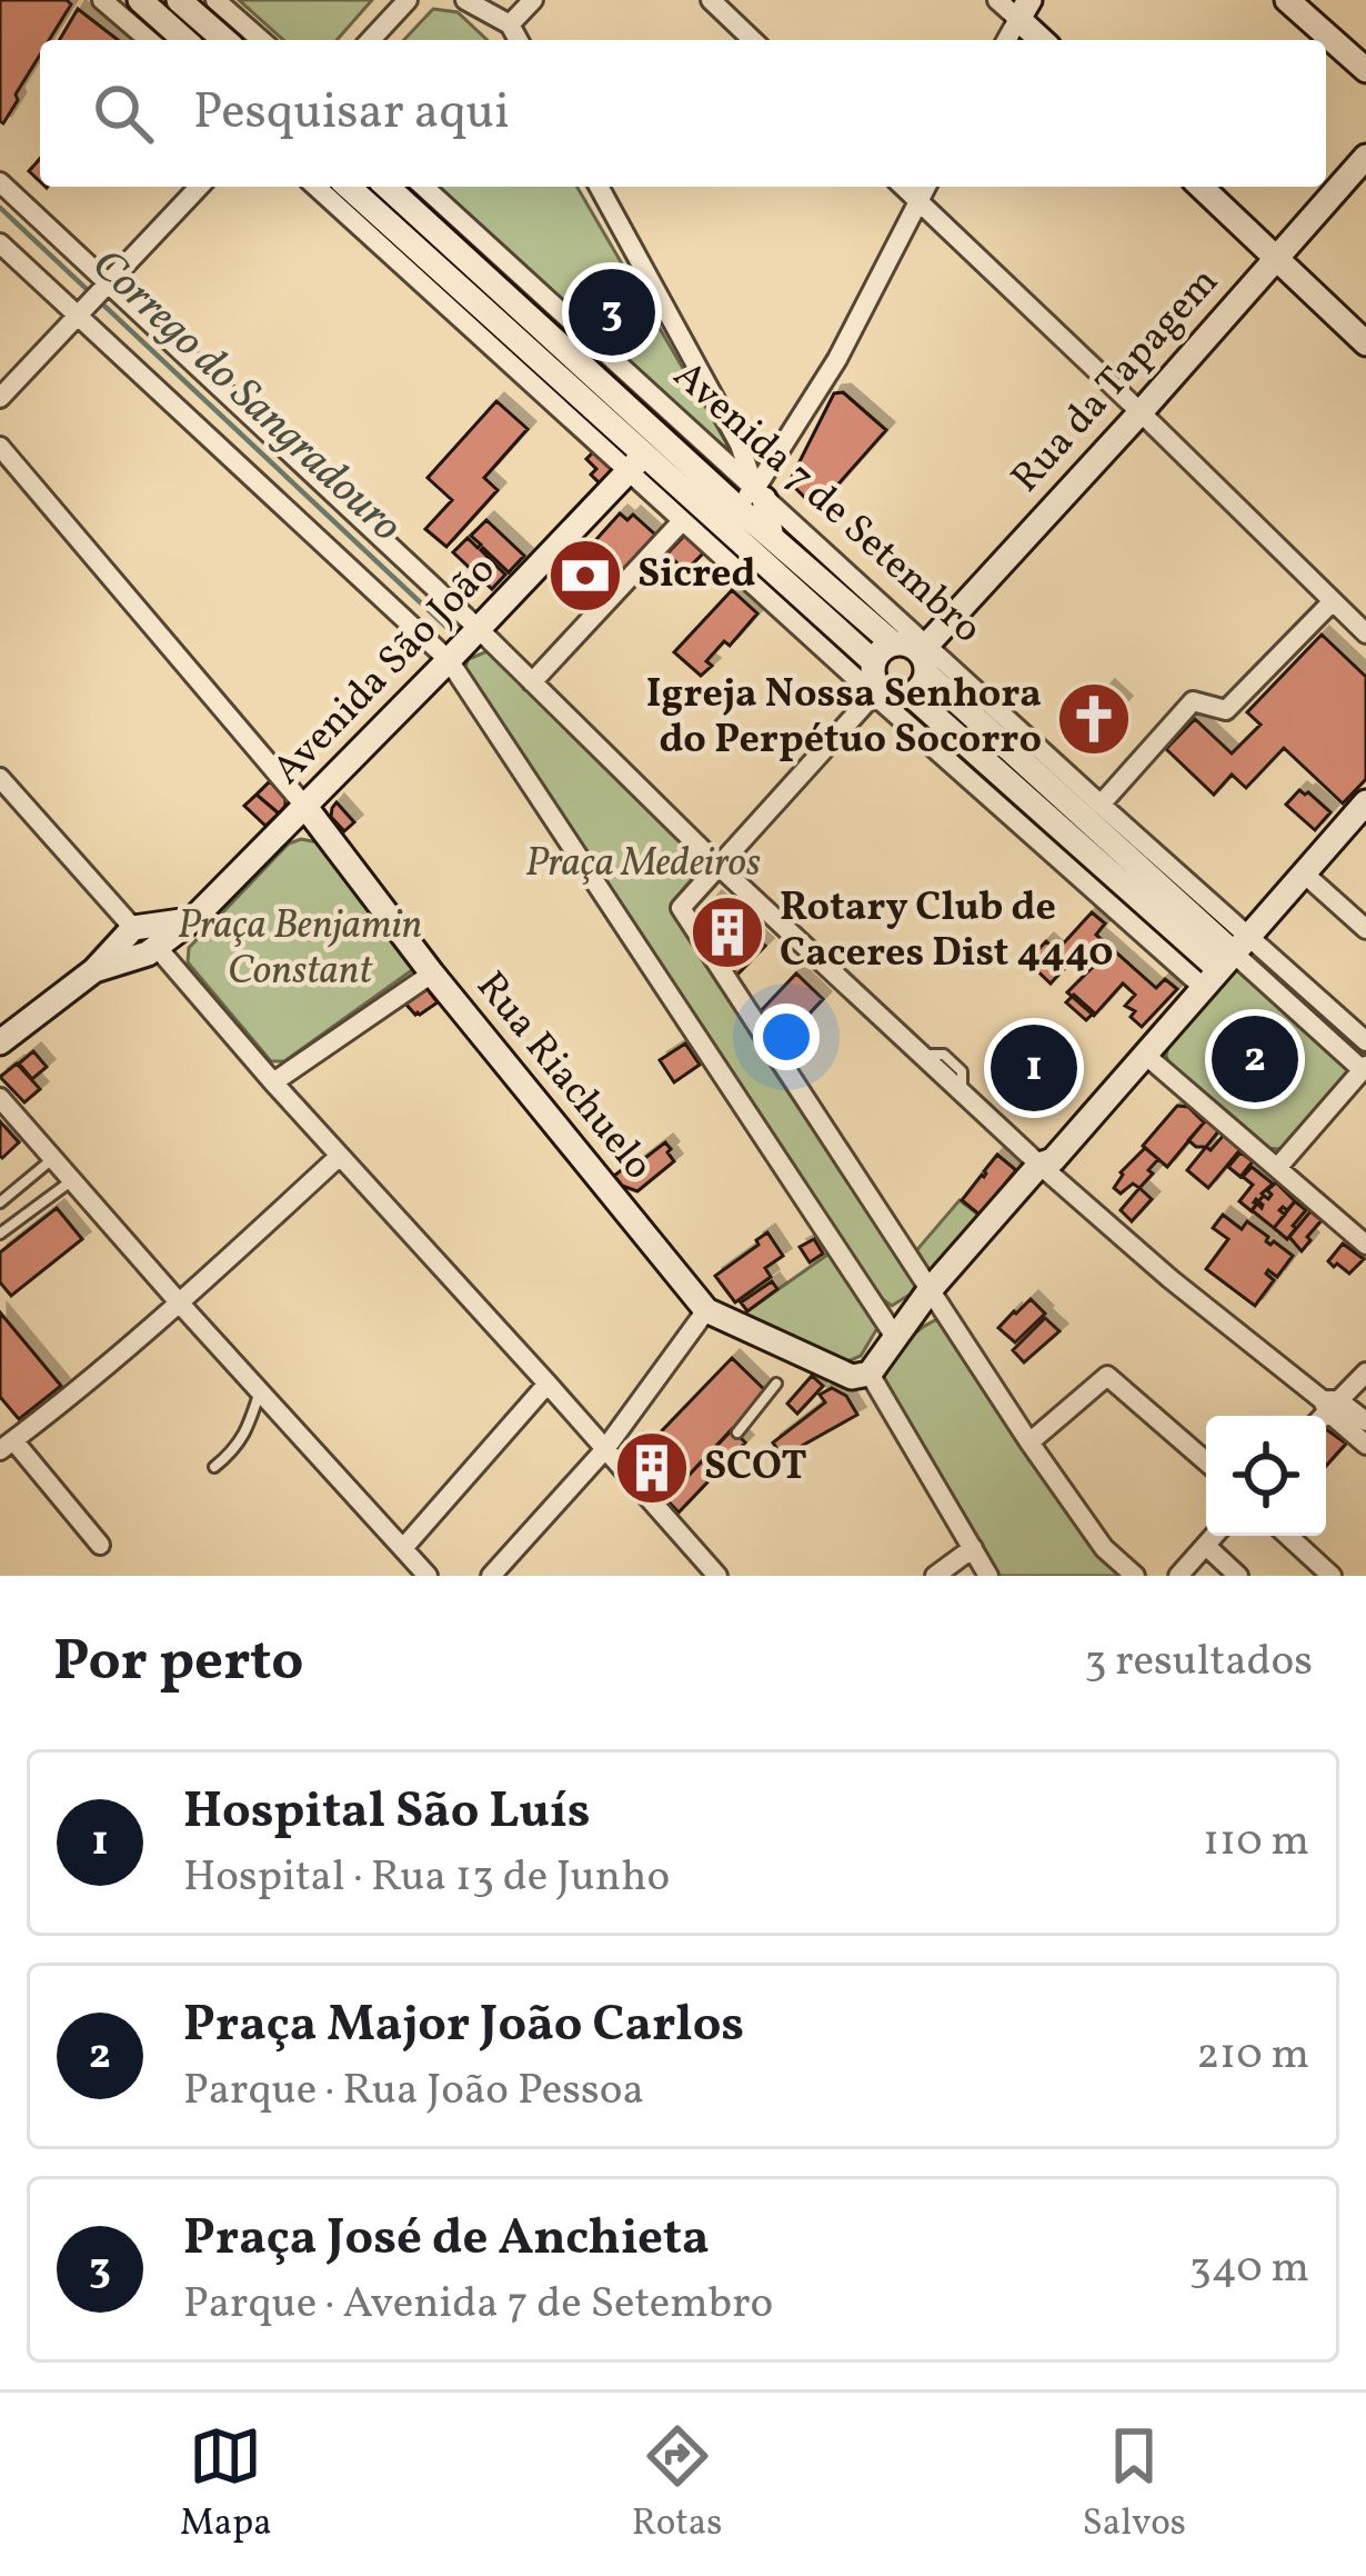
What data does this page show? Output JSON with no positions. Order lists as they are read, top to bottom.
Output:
{
  "streets": {
    "main road": [
      "Rua da Tapagem",
      "Avenida 7 de Setembro",
      "Avenida São João",
      "Rua Riachuelo"
    ]
  },
  "crossings": [
    ["Rua da Tapagem", "Avenida 7 de Setembro"],
    ["Avenida 7 de Setembro", "Avenida São João"],
    ["Avenida São João", "Rua Riachuelo"]
  ],
  "water": ["Corrego do Sangradouro"],
  "parks": ["Praça Medeiros", "Praça Benjamin Constant"],
  "places": {
    "bank": ["Sicred"],
    "church": ["Igreja Nossa Senhora do Perpétuo Socorro"],
    "building": ["Rotary Club de Caceres Dist 4440", "SCOT"]
  },
  "page": {
    "search": "Pesquisar aqui",
    "pins": ["3", "2", "1"],
    "heading": ["Por perto", "3 resultados"],
    "list": [
      {
        "mark": "1",
        "name": "Hospital São Luís",
        "note": "Hospital · Rua 13 de Junho",
        "value": "110 m"
      },
      {
        "mark": "2",
        "name": "Praça Major João Carlos",
        "note": "Parque · Rua João Pessoa",
        "value": "210 m"
      },
      {
        "mark": "3",
        "name": "Praça José de Anchieta",
        "note": "Parque · Avenida 7 de Setembro",
        "value": "340 m"
      }
    ],
    "nav": ["Mapa", "Rotas", "Salvos"]
  }
}
